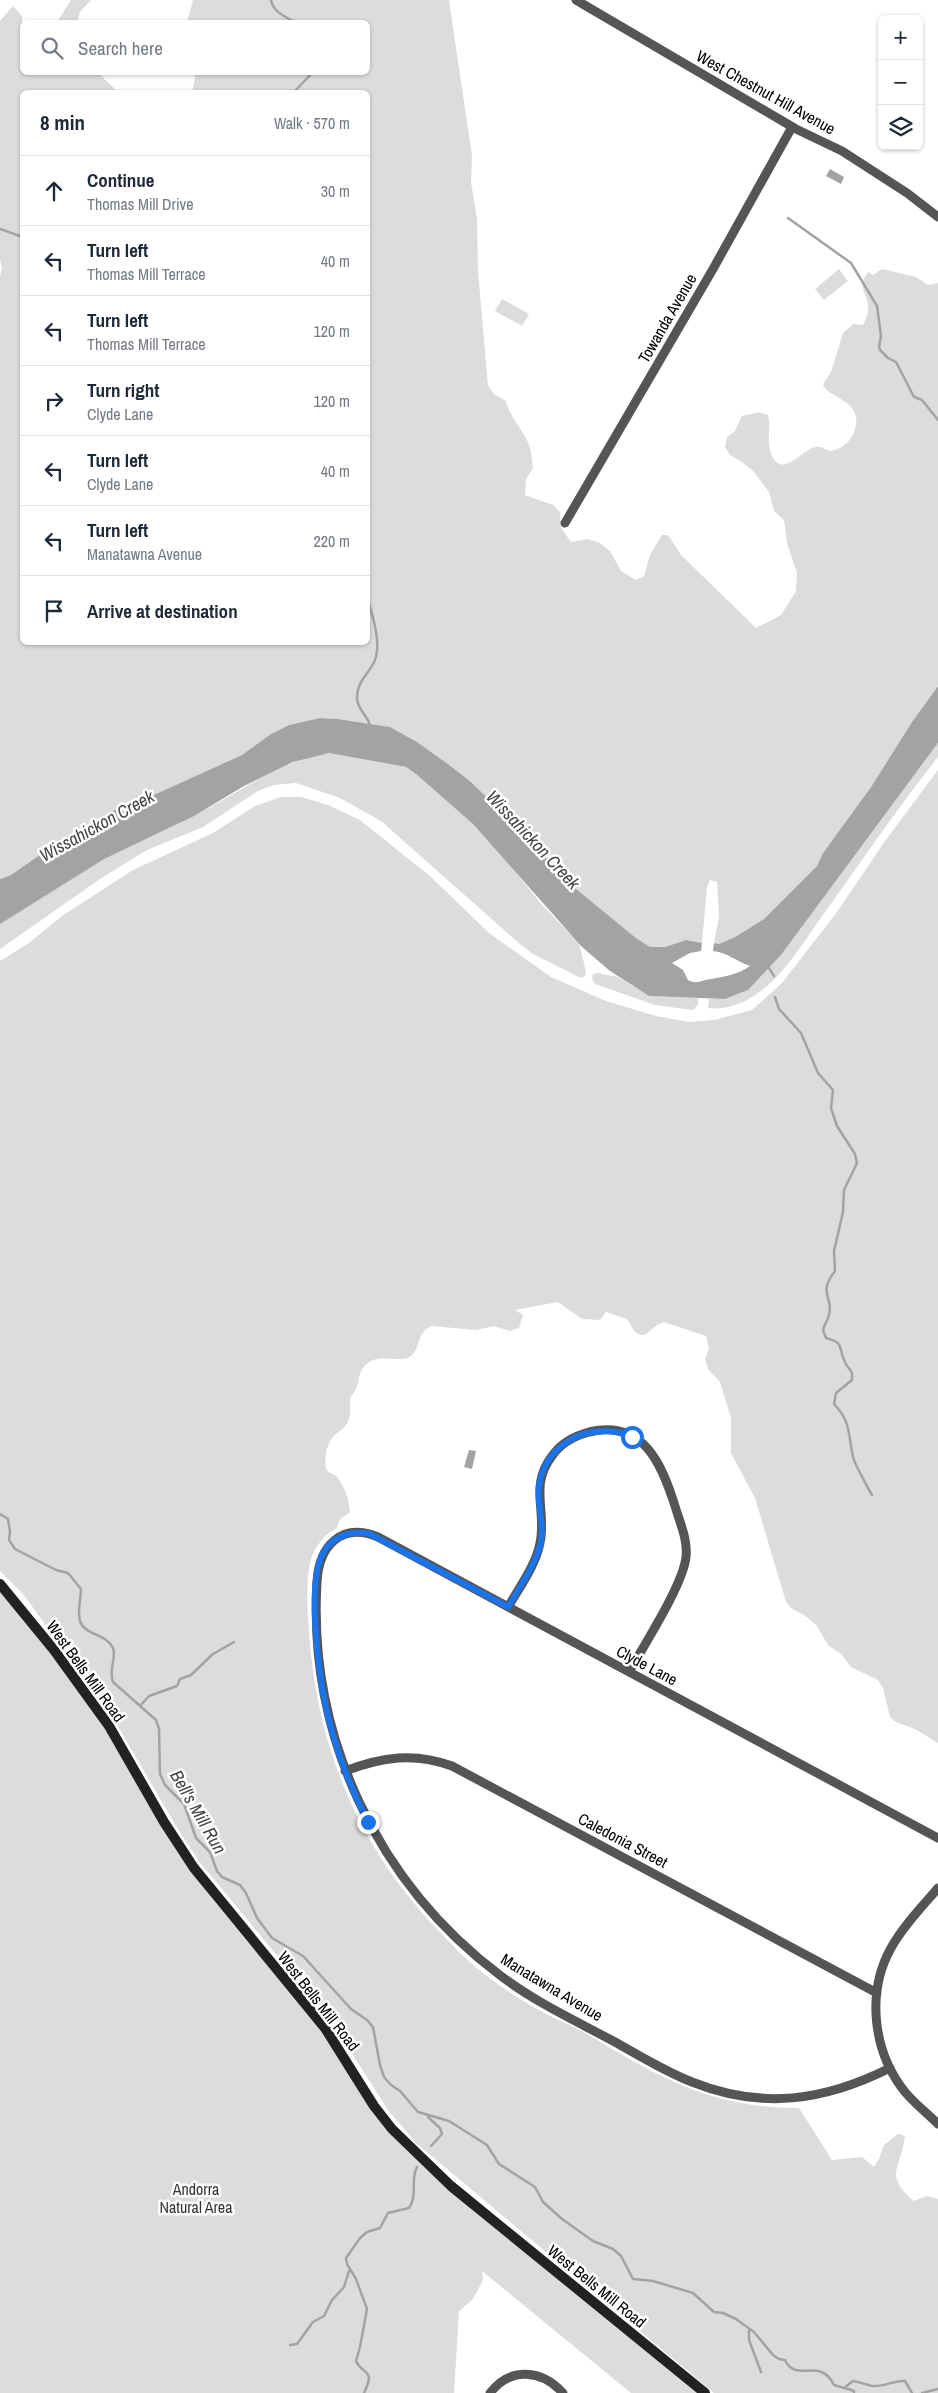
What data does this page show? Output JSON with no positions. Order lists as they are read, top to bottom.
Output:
{
  "streets": {
    "street": [
      "West Chestnut Hill Avenue",
      "Towanda Avenue",
      "Clyde Lane",
      "West Bells Mill Road",
      "Caledonia Street",
      "Manatawna Avenue"
    ]
  },
  "crossings": [
    ["West Chestnut Hill Avenue", "Towanda Avenue"],
    ["Clyde Lane", "Manatawna Avenue"],
    ["Caledonia Street", "Manatawna Avenue"]
  ],
  "water": ["Wissahickon Creek", "Bell's Mill Run"],
  "parks": ["Andorra Natural Area"],
  "page": {
    "map_buttons": ["+", "−"],
    "search": "Search here",
    "heading": ["8 min", "Walk · 570 m"],
    "list": [
      ["Continue", "Thomas Mill Drive", "30 m"],
      ["Turn left", "Thomas Mill Terrace", "40 m"],
      ["Turn left", "Thomas Mill Terrace", "120 m"],
      ["Turn right", "Clyde Lane", "120 m"],
      ["Turn left", "Clyde Lane", "40 m"],
      ["Turn left", "Manatawna Avenue", "220 m"],
      "Arrive at destination"
    ]
  }
}
